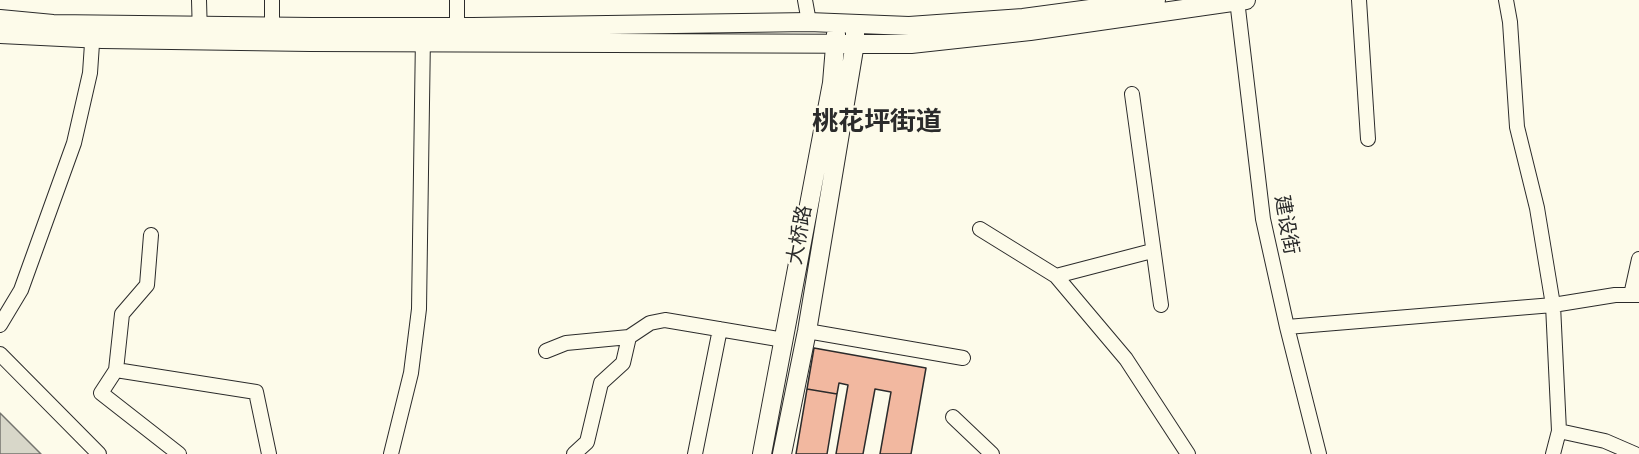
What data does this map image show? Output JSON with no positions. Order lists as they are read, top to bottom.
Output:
{
  "streets": {
    "main road": ["大桥路"],
    "street": ["建设街"]
  },
  "districts": ["桃花坪街道"]
}
